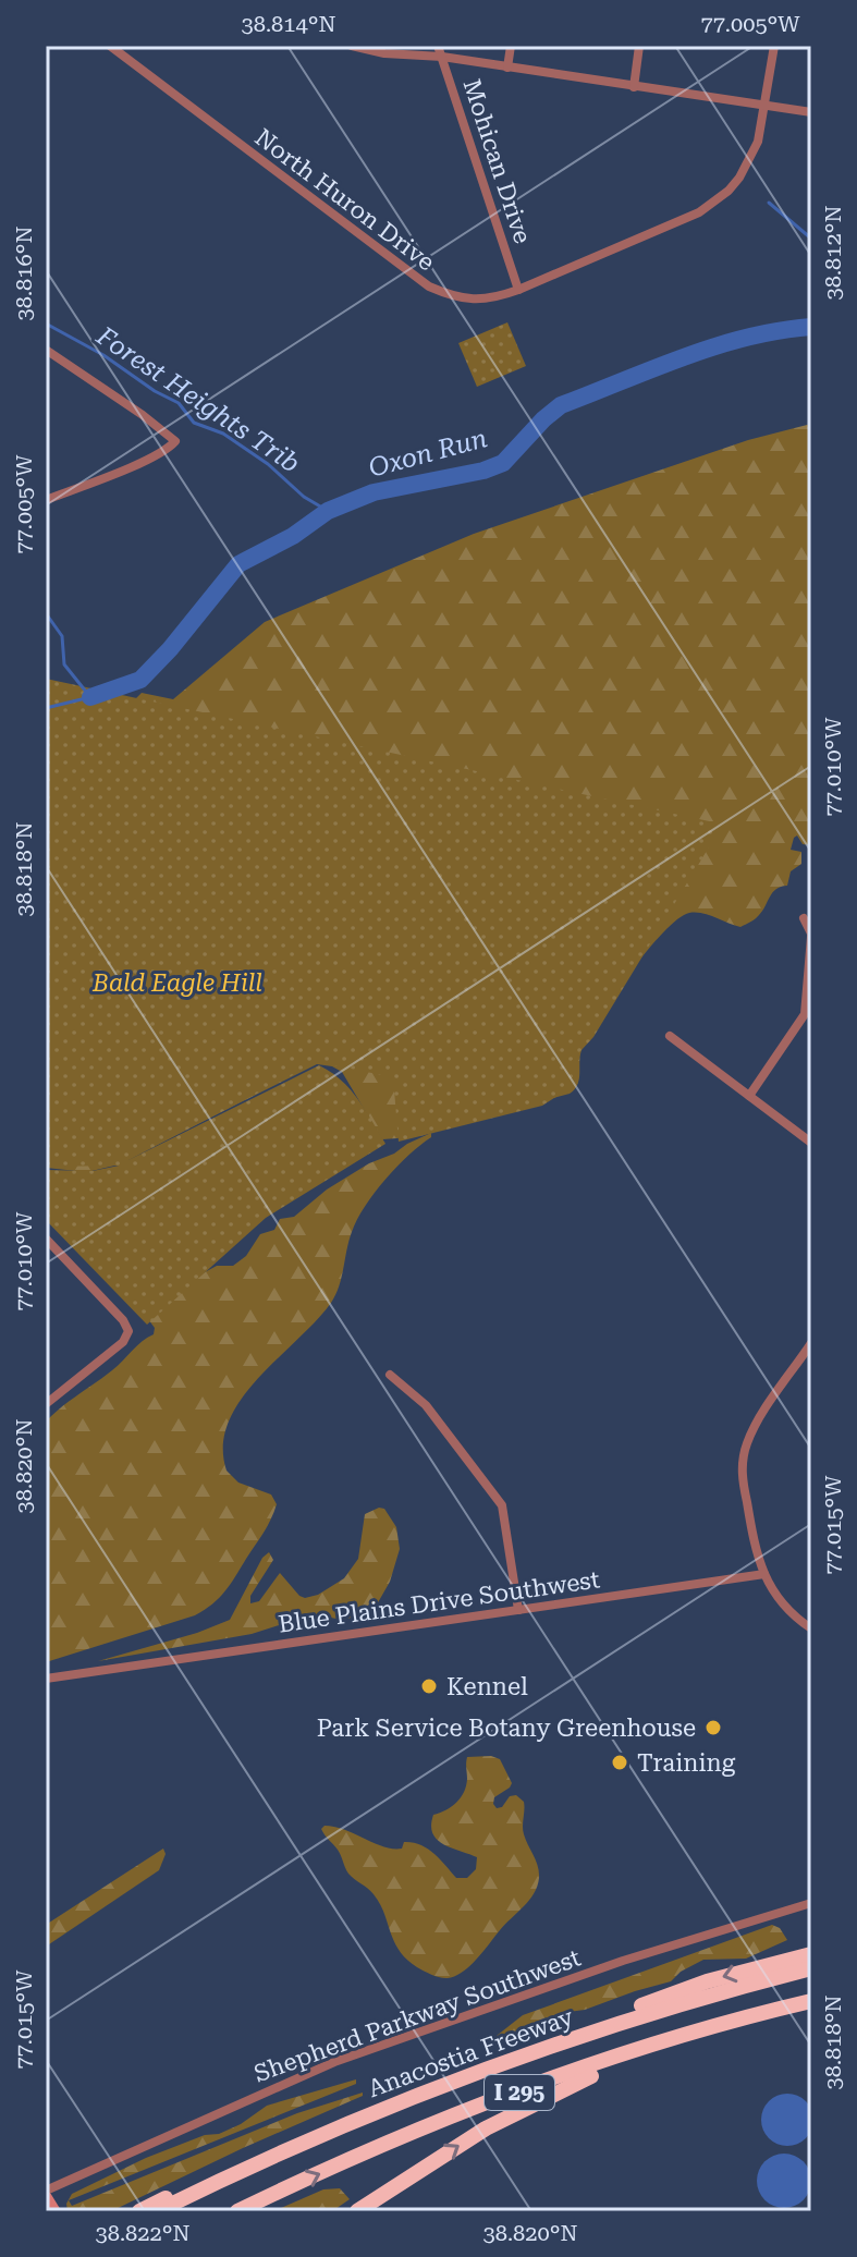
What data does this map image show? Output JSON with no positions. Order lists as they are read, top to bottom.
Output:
{
  "streets": {
    "highway": ["Anacostia Freeway", "I 295"],
    "street": [
      "Mohican Drive",
      "North Huron Drive",
      "Blue Plains Drive Southwest",
      "Shepherd Parkway Southwest"
    ]
  },
  "crossings": [
    ["Mohican Drive", "North Huron Drive"]
  ],
  "water": ["Forest Heights Trib", "Oxon Run"],
  "parks": ["Bald Eagle Hill"],
  "places": ["Kennel", "Park Service Botany Greenhouse", "Training"],
  "coordinates": [
    "38.814°N",
    "77.005°W",
    "38.812°N",
    "38.816°N",
    "77.010°W",
    "38.818°N",
    "38.820°N",
    "77.015°W",
    "38.822°N"
  ]
}
